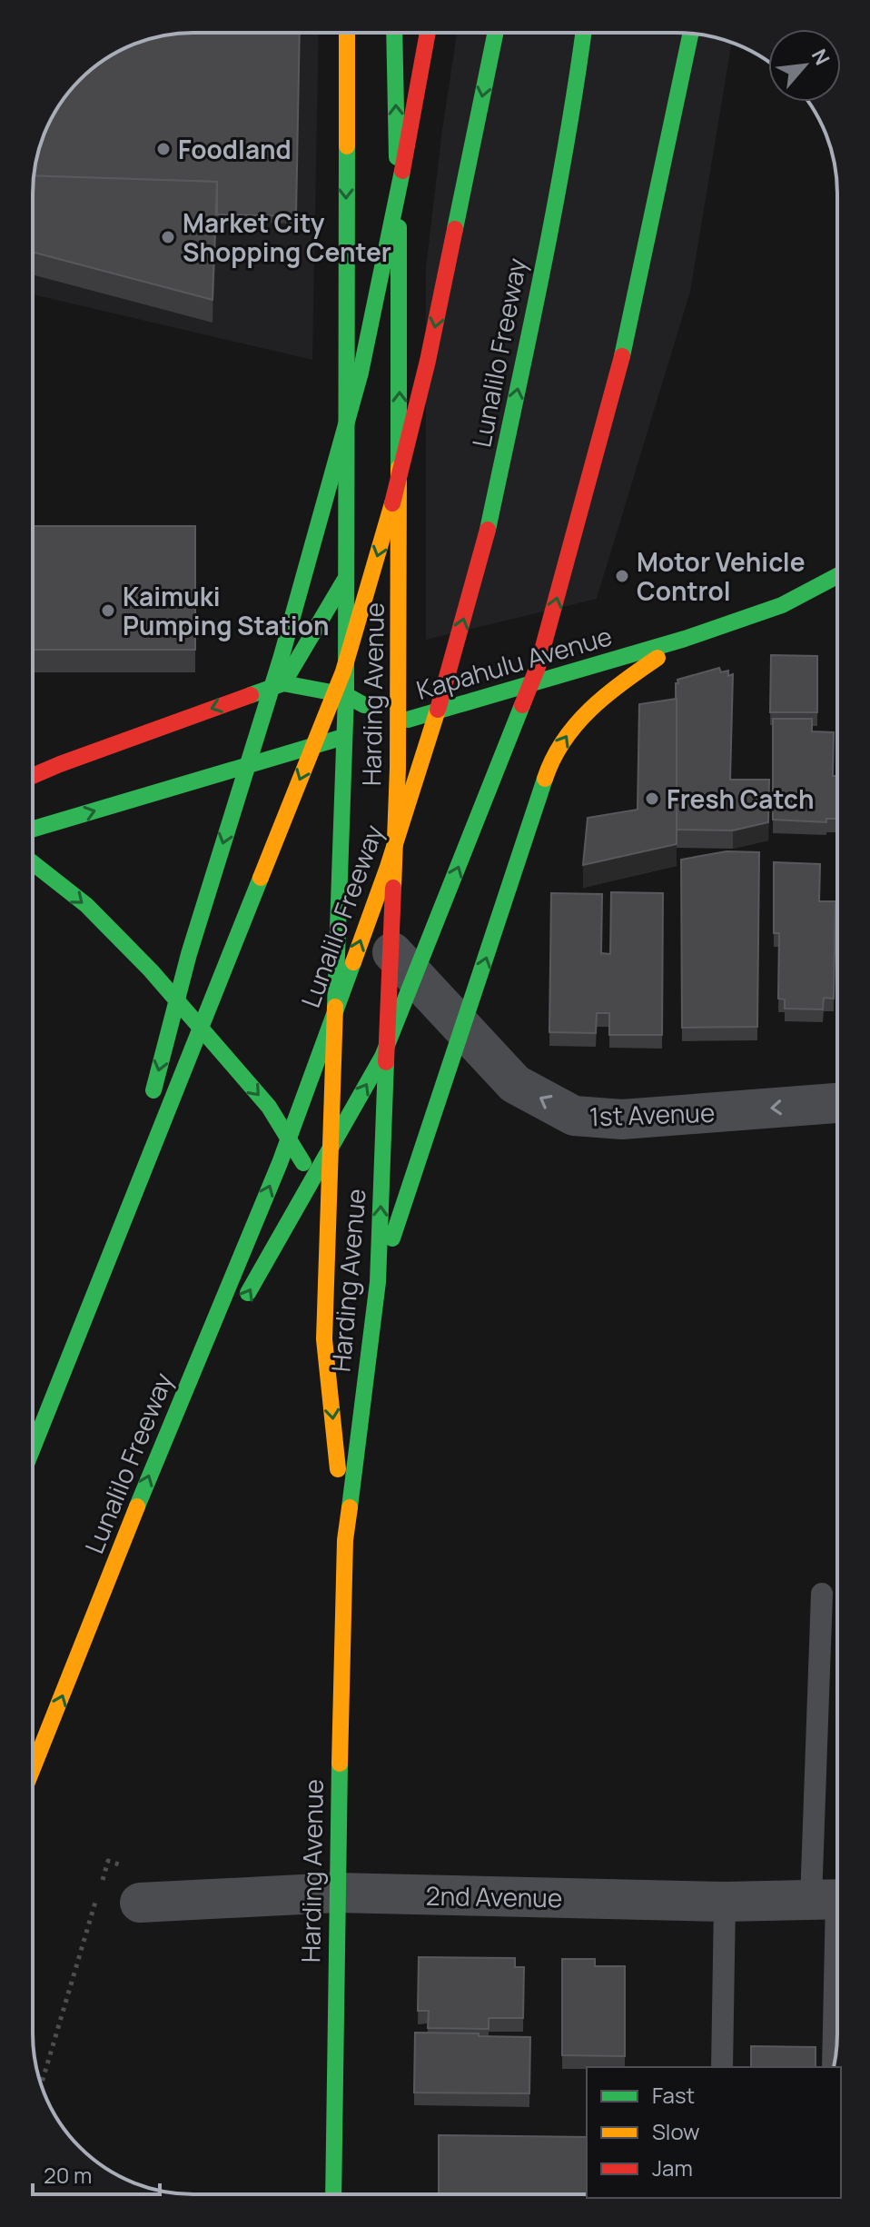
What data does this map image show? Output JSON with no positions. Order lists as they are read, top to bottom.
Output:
{
  "streets": {
    "main road": ["Lunalilo Freeway", "Kapahulu Avenue", "Harding Avenue"],
    "street": ["1st Avenue", "2nd Avenue"]
  },
  "crossings": [
    ["Kapahulu Avenue", "Harding Avenue"],
    ["Harding Avenue", "1st Avenue"],
    ["Harding Avenue", "2nd Avenue"]
  ],
  "one_way": ["1st Avenue"],
  "places": [
    "Foodland",
    "Market City Shopping Center",
    "Motor Vehicle Control",
    "Kaimuki Pumping Station",
    "Fresh Catch"
  ],
  "legend": ["Fast", "Slow", "Jam"],
  "scale_bar": "20 m",
  "north": "top right"
}
